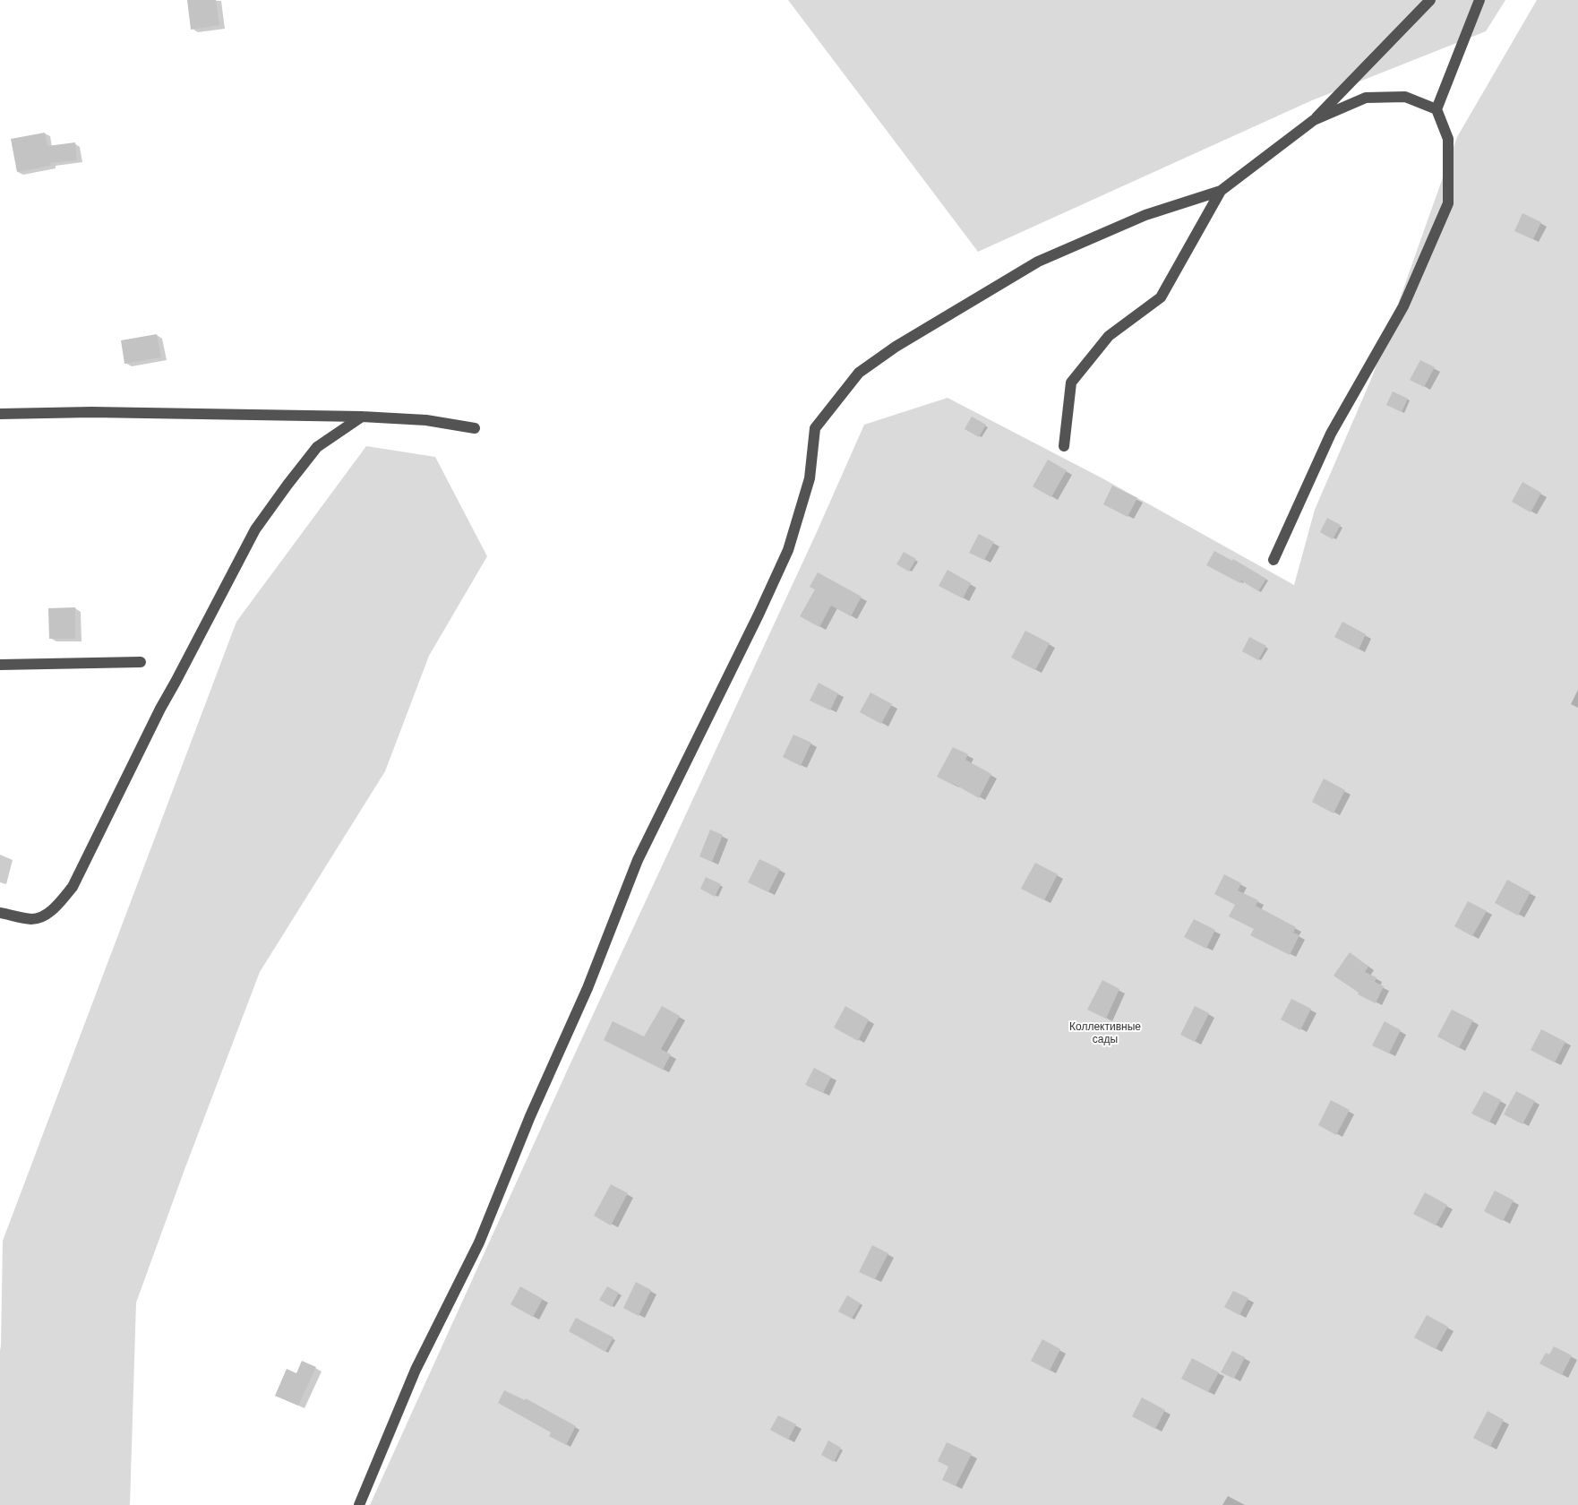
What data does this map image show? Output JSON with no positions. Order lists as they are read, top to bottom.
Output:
{
  "parks": ["Коллективные сады"]
}
